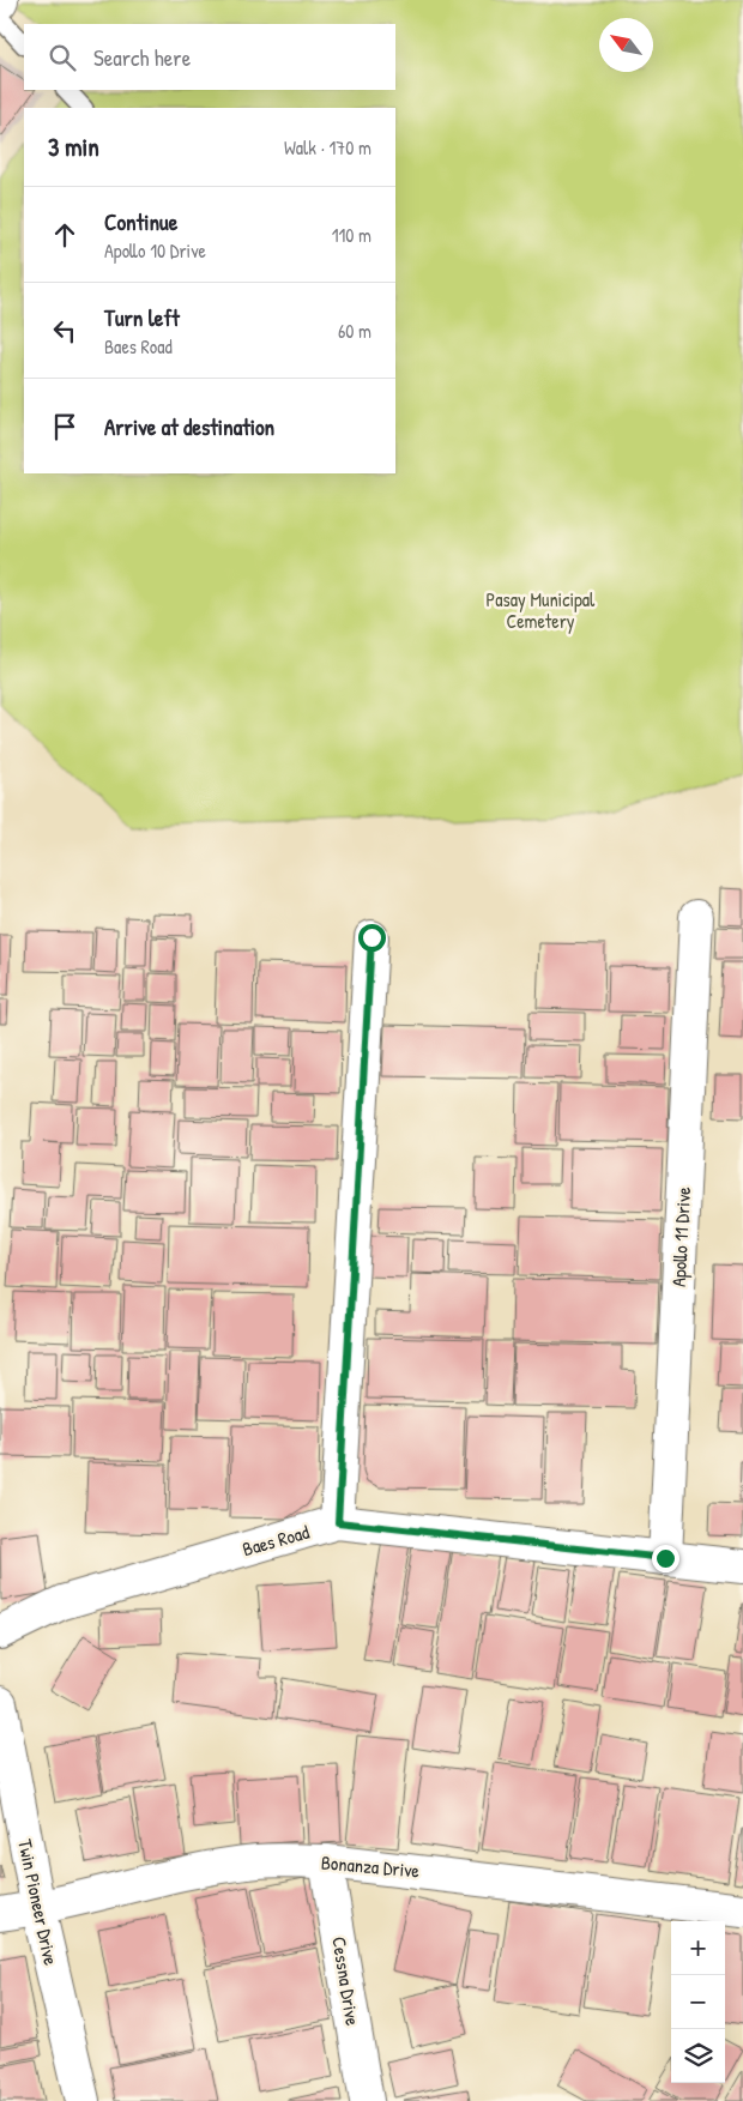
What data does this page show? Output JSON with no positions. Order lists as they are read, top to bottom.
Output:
{
  "streets": {
    "street": [
      "Apollo 11 Drive",
      "Baes Road",
      "Bonanza Drive",
      "Twin Pioneer Drive",
      "Cessna Drive"
    ]
  },
  "crossings": [
    ["Apollo 11 Drive", "Baes Road"],
    ["Bonanza Drive", "Twin Pioneer Drive"],
    ["Bonanza Drive", "Cessna Drive"]
  ],
  "parks": ["Pasay Municipal Cemetery"],
  "north": "top left",
  "page": {
    "search": "Search here",
    "heading": ["3 min", "Walk · 170 m"],
    "list": [
      ["Continue", "Apollo 10 Drive", "110 m"],
      ["Turn left", "Baes Road", "60 m"],
      "Arrive at destination"
    ],
    "map_buttons": ["+", "−"]
  }
}
